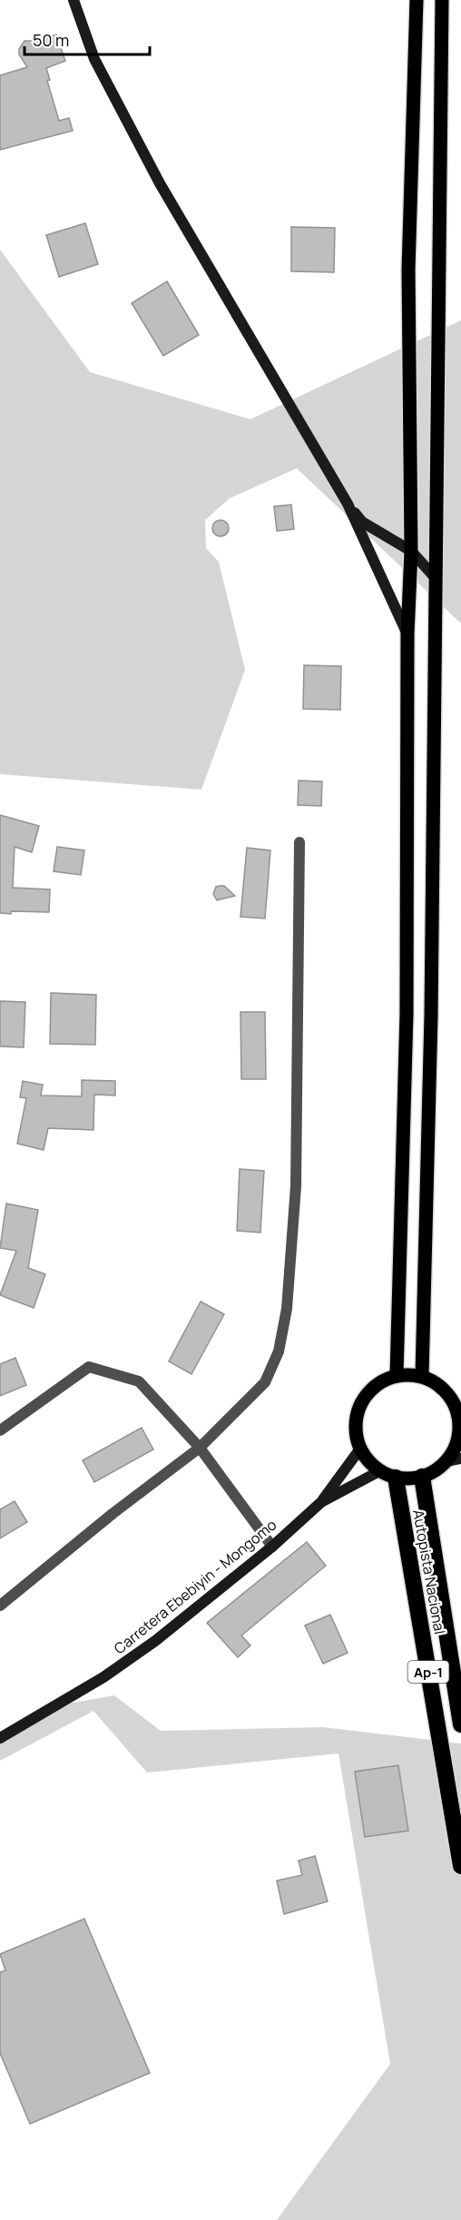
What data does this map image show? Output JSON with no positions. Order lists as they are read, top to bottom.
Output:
{
  "streets": {
    "highway": ["Autopista Nacional", "Ap-1"],
    "street": ["Carretera Ebebiyin - Mongomo"]
  },
  "crossings": [
    ["Autopista Nacional", "Carretera Ebebiyin - Mongomo"]
  ],
  "scale_bar": "50 m"
}
